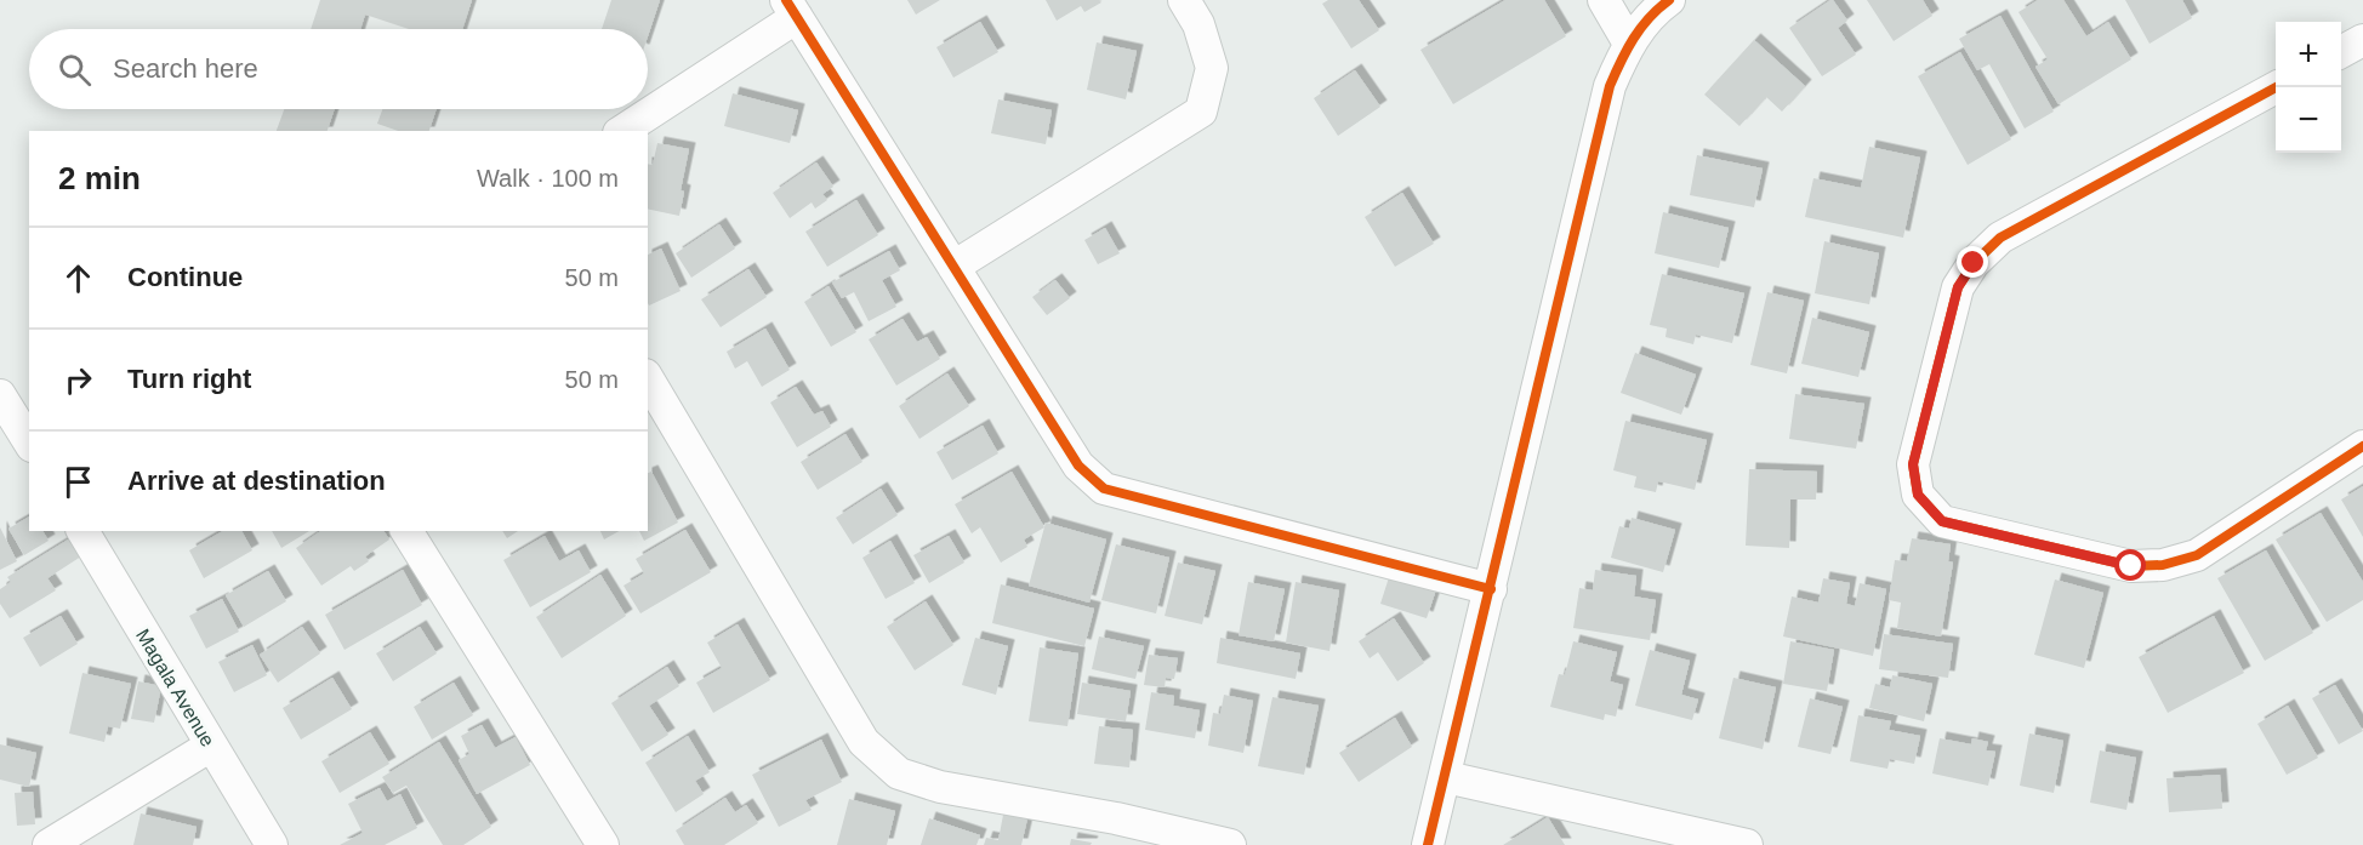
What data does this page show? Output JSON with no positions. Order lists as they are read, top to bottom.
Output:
{
  "streets": {
    "street": ["Magala Avenue"]
  },
  "page": {
    "map_buttons": ["+", "−"],
    "search": "Search here",
    "heading": ["2 min", "Walk · 100 m"],
    "list": [
      ["Continue", "50 m"],
      ["Turn right", "50 m"],
      "Arrive at destination"
    ]
  }
}
